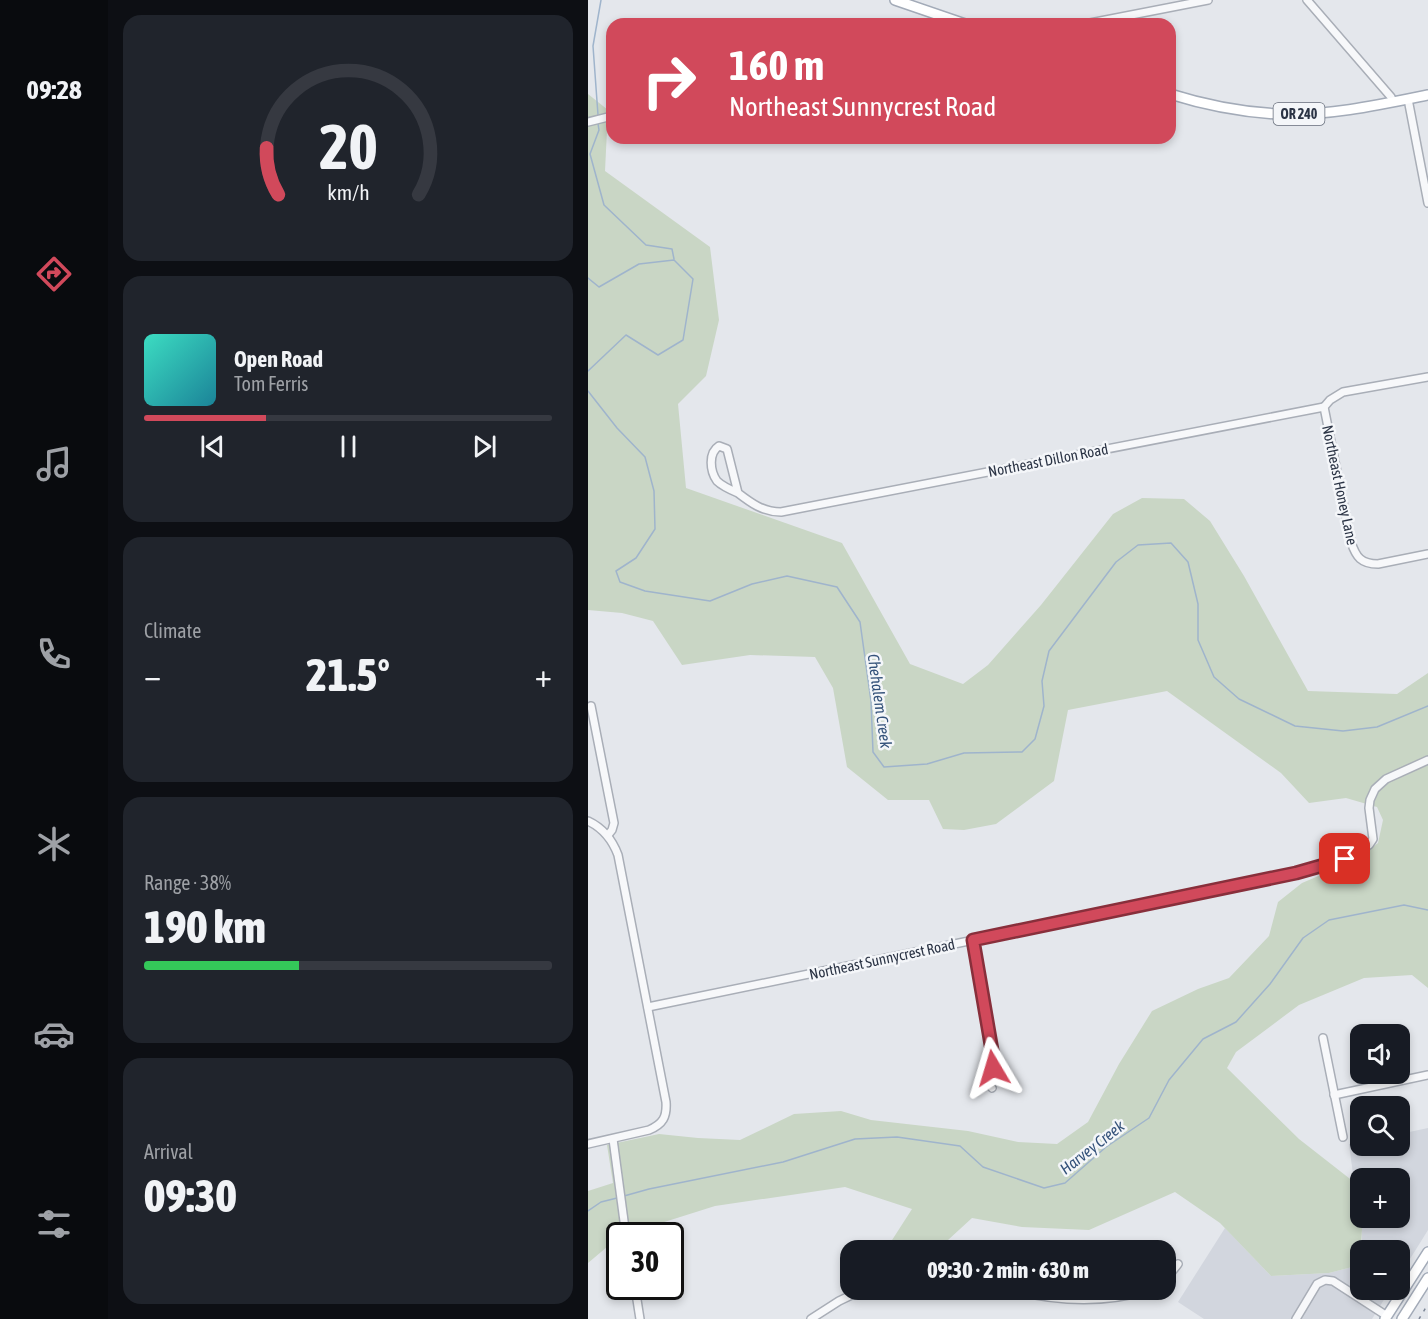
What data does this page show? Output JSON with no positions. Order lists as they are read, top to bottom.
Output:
{
  "streets": {
    "main road": ["OR 240"],
    "street": ["Northeast Dillon Road", "Northeast Honey Lane", "Northeast Sunnycrest Road"]
  },
  "crossings": [
    ["Northeast Dillon Road", "Northeast Honey Lane"]
  ],
  "water": ["Chehalem Creek", "Harvey Creek"],
  "page": {
    "tabs": "09:28",
    "turn": ["160 m", "Northeast Sunnycrest Road"],
    "song": ["Open Road", "Tom Ferris"],
    "tile": [
      "Climate",
      ["Range · 38%", "190 km"],
      ["Arrival", "09:30"]
    ],
    "heat": ["−", "21.5°", "+"],
    "map_buttons": ["+", "−"],
    "limit": "30",
    "trip": "09:30 · 2 min · 630 m",
    "gauge": ["20", "km/h"]
  }
}
